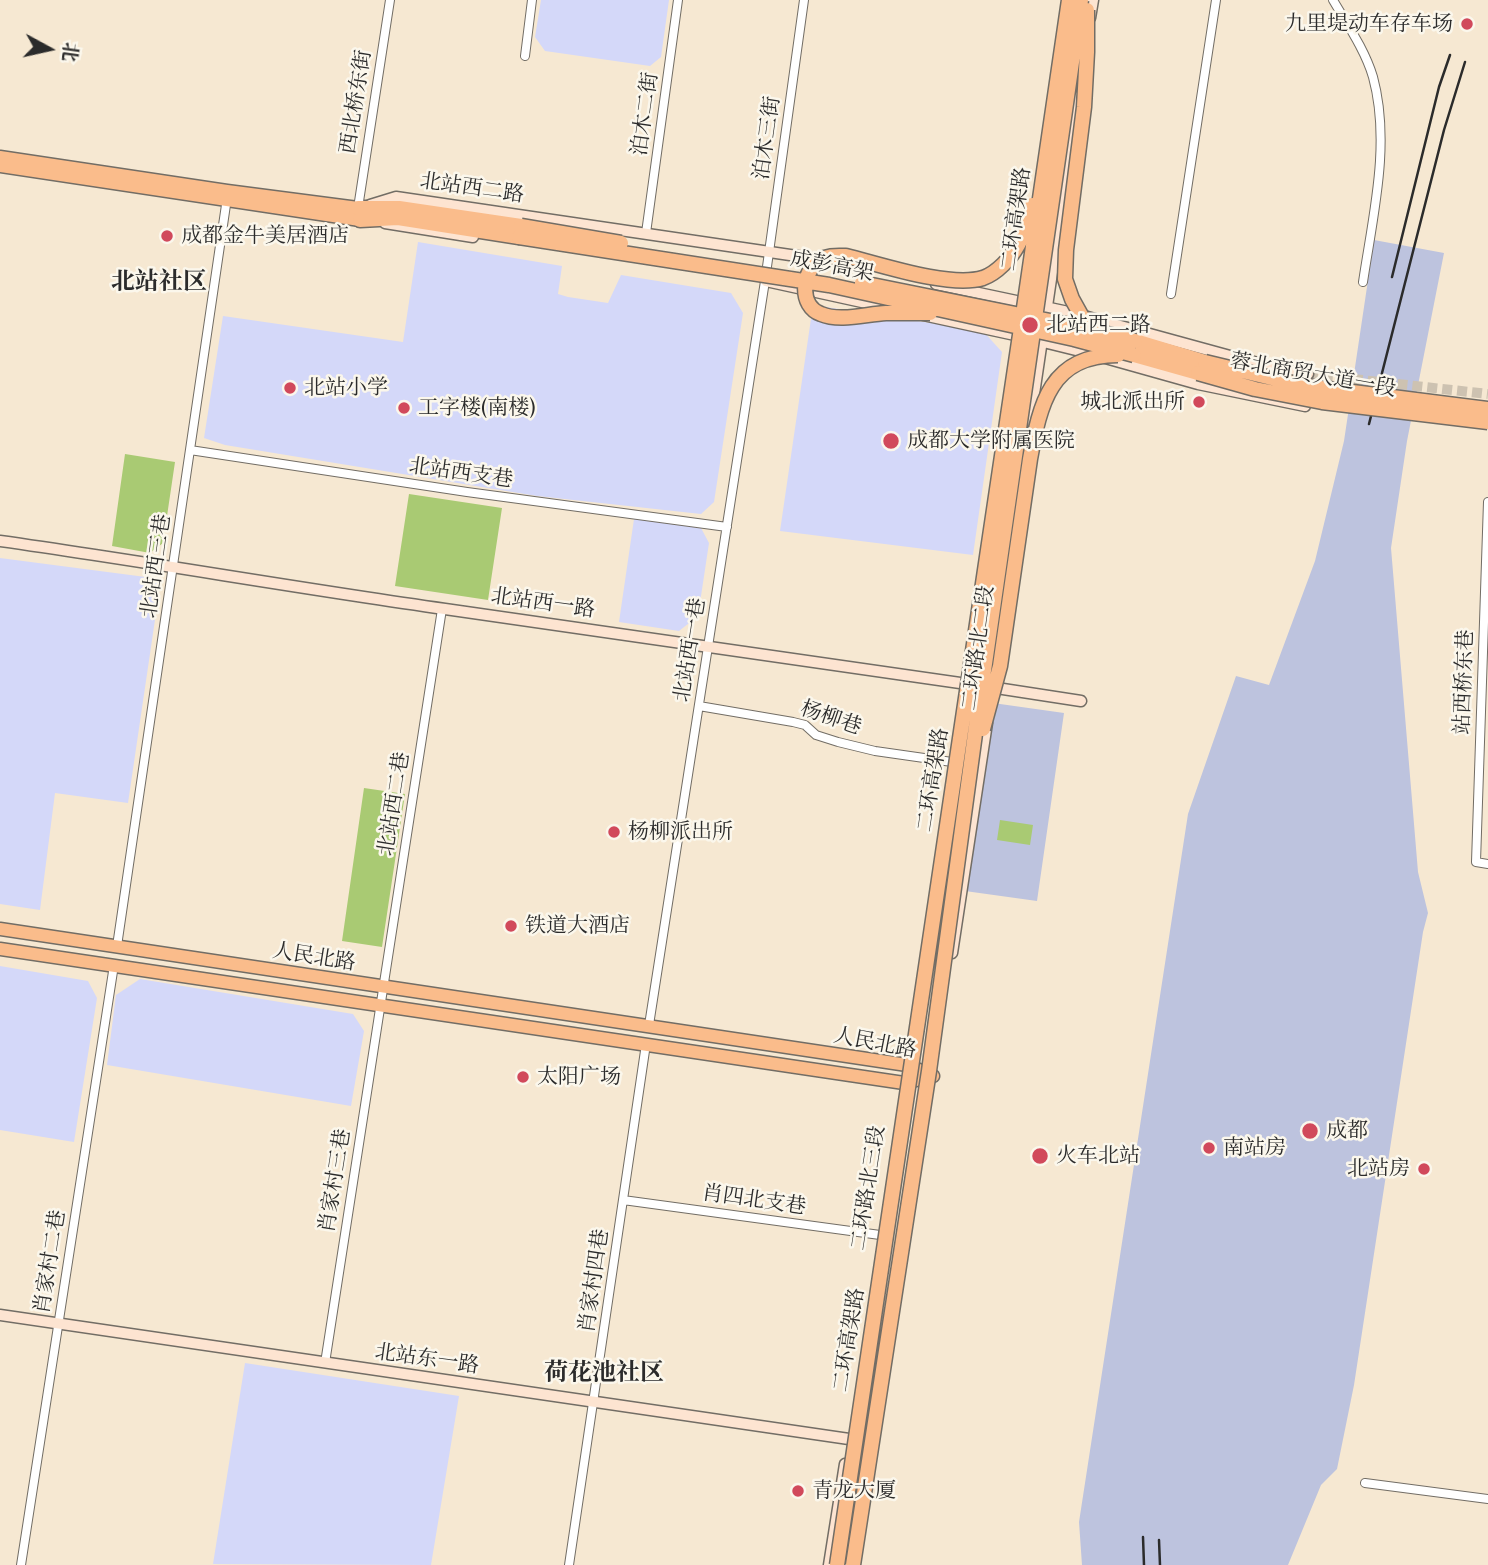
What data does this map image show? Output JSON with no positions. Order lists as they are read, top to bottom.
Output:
{
  "streets": {
    "highway": ["二环高架路", "成彭高架", "蓉北商贸大道一段"],
    "main road": [
      "北站西二路",
      "北站西一路",
      "二环路北二段",
      "人民北路",
      "二环路北三段",
      "北站东一路"
    ],
    "street": [
      "西北桥东街",
      "泊木二街",
      "泊木三街",
      "北站西支巷",
      "北站西三巷",
      "北站西一巷",
      "站西桥东巷",
      "杨柳巷",
      "北站西二巷",
      "肖家村三巷",
      "肖四北支巷",
      "肖家村二巷",
      "肖家村四巷"
    ]
  },
  "crossings": [
    ["西北桥东街", "北站西二路"],
    ["泊木二街", "北站西二路"],
    ["泊木三街", "北站西二路"],
    ["泊木三街", "北站西一巷"],
    ["北站西二路", "北站西三巷"],
    ["北站西二路", "二环路北二段"],
    ["北站西二路", "北站西一巷"],
    ["二环高架路", "二环路北二段"],
    ["成彭高架", "蓉北商贸大道一段"],
    ["北站西支巷", "北站西三巷"],
    ["北站西支巷", "北站西一巷"],
    ["北站西三巷", "北站西一路"],
    ["北站西三巷", "人民北路"],
    ["北站西一路", "二环路北二段"],
    ["北站西一路", "北站西一巷"],
    ["北站西一路", "北站西二巷"],
    ["二环路北二段", "杨柳巷"],
    ["二环路北二段", "人民北路"],
    ["二环路北二段", "二环路北三段"],
    ["北站西一巷", "杨柳巷"],
    ["北站西一巷", "人民北路"],
    ["北站西二巷", "人民北路"],
    ["北站西二巷", "肖家村三巷"],
    ["人民北路", "肖家村三巷"],
    ["人民北路", "二环路北三段"],
    ["人民北路", "肖家村二巷"],
    ["人民北路", "肖家村四巷"],
    ["肖家村三巷", "北站东一路"],
    ["二环路北三段", "肖四北支巷"],
    ["二环路北三段", "北站东一路"],
    ["肖四北支巷", "肖家村四巷"],
    ["肖家村二巷", "北站东一路"],
    ["肖家村四巷", "北站东一路"]
  ],
  "districts": ["北站社区", "荷花池社区"],
  "places": [
    "九里堤动车存车场",
    "成都金牛美居酒店",
    "北站西二路",
    "北站小学",
    "城北派出所",
    "工字楼(南楼)",
    "成都大学附属医院",
    "杨柳派出所",
    "铁道大酒店",
    "太阳广场",
    "成都",
    "南站房",
    "火车北站",
    "北站房",
    "青龙大厦"
  ],
  "north": "right"
}
